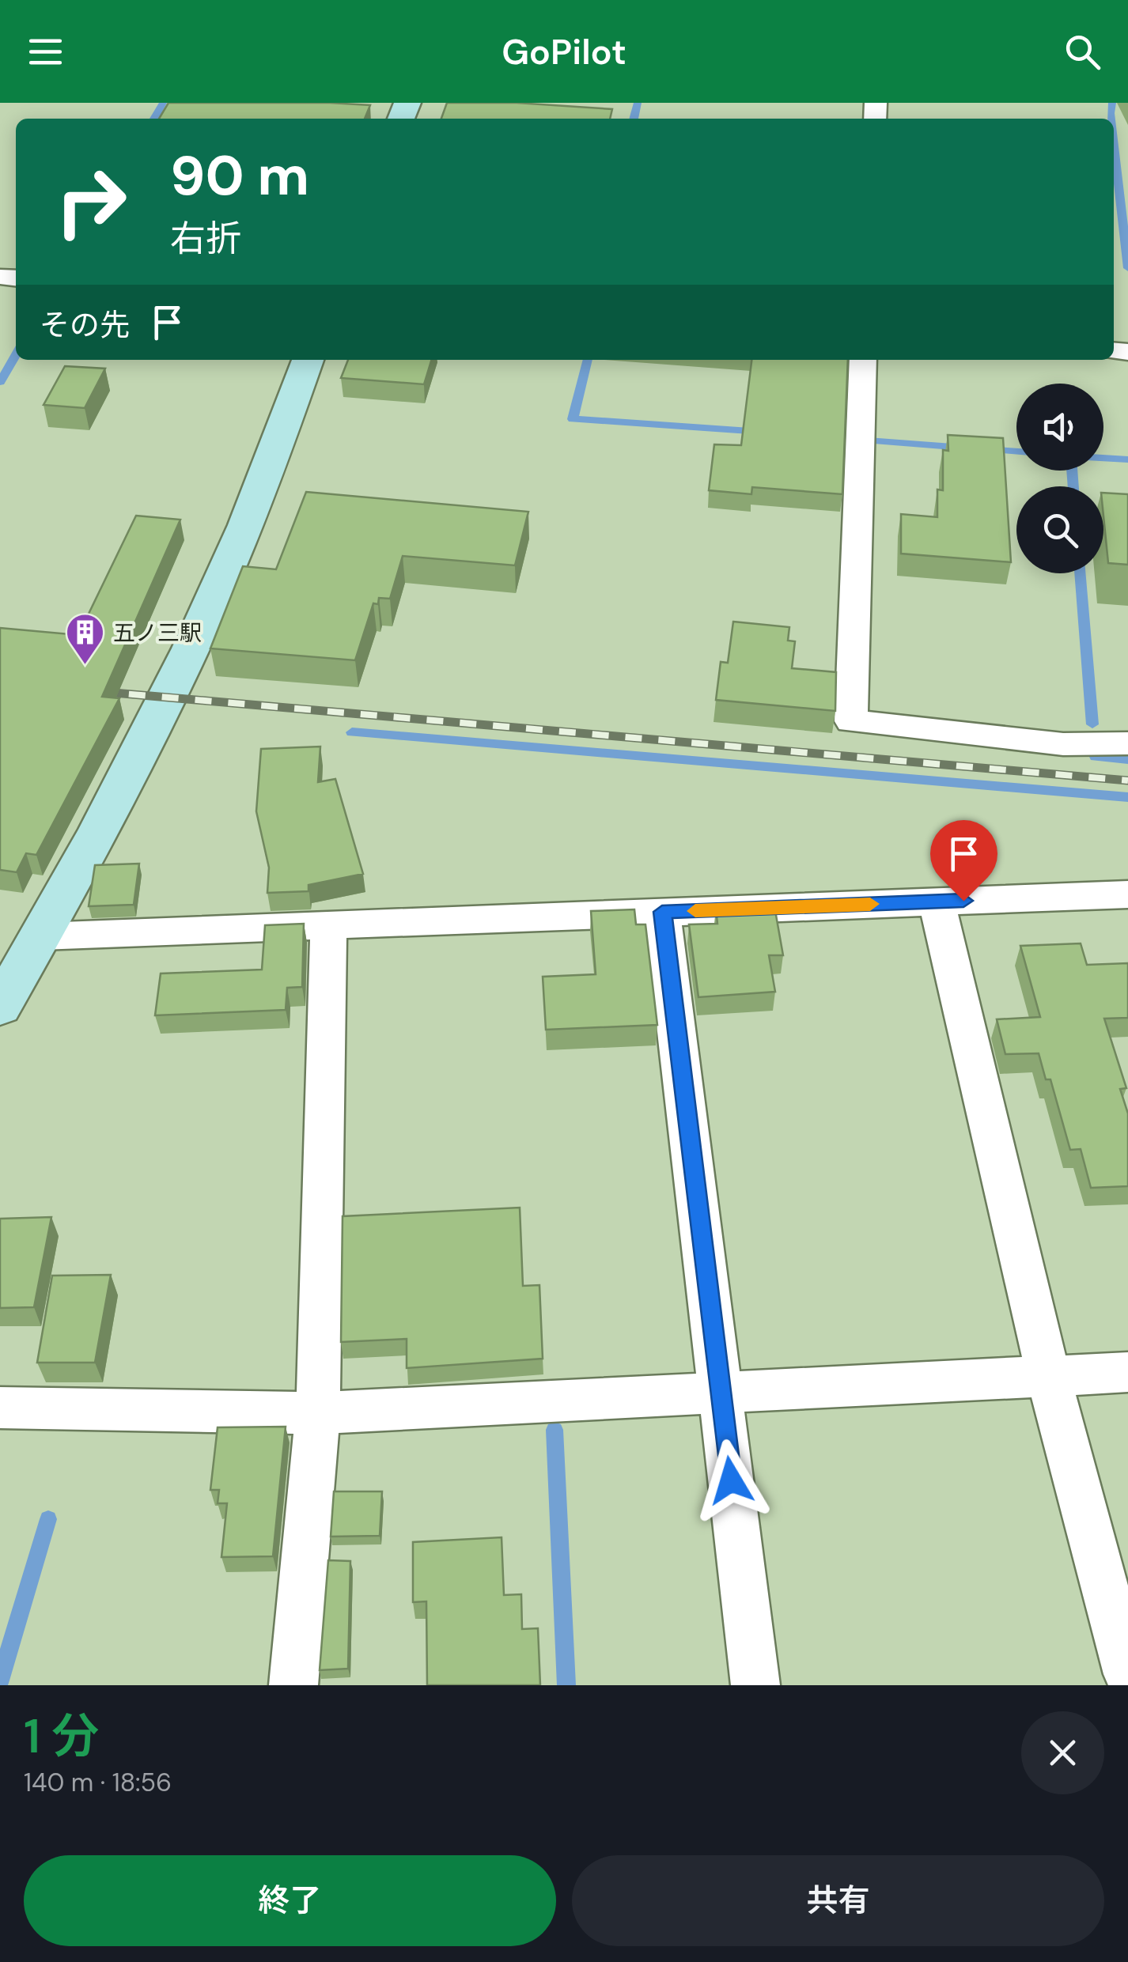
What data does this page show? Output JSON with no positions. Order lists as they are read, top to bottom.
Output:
{
  "places": {
    "building": ["五ノ三駅"]
  },
  "page": {
    "header": "GoPilot",
    "turn": ["90 m", "右折"],
    "then": "その先",
    "heading": ["1 分", "140 m · 18:56"],
    "buttons": ["終了", "共有"]
  }
}
